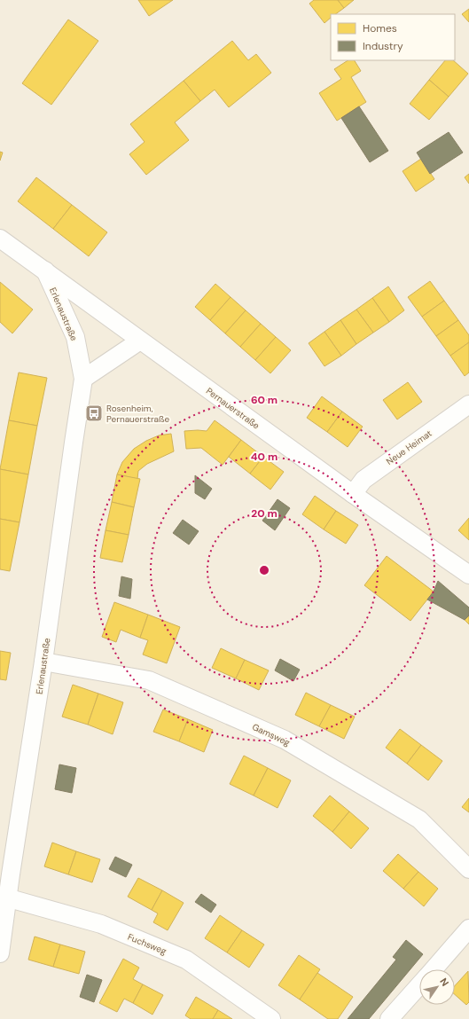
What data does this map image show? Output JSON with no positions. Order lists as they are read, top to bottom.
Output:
{
  "streets": {
    "street": [
      "Erlenaustraße",
      "Pernauerstraße",
      "Neue Heimat",
      "Gamsweg",
      "Fuchsweg"
    ]
  },
  "crossings": [
    ["Erlenaustraße", "Pernauerstraße"],
    ["Erlenaustraße", "Gamsweg"],
    ["Erlenaustraße", "Fuchsweg"],
    ["Pernauerstraße", "Neue Heimat"]
  ],
  "places": {
    "bus stop": ["Rosenheim, Pernauerstraße"]
  },
  "legend": ["Homes", "Industry"],
  "north": "top right",
  "rings": ["60 m", "40 m", "20 m"]
}
